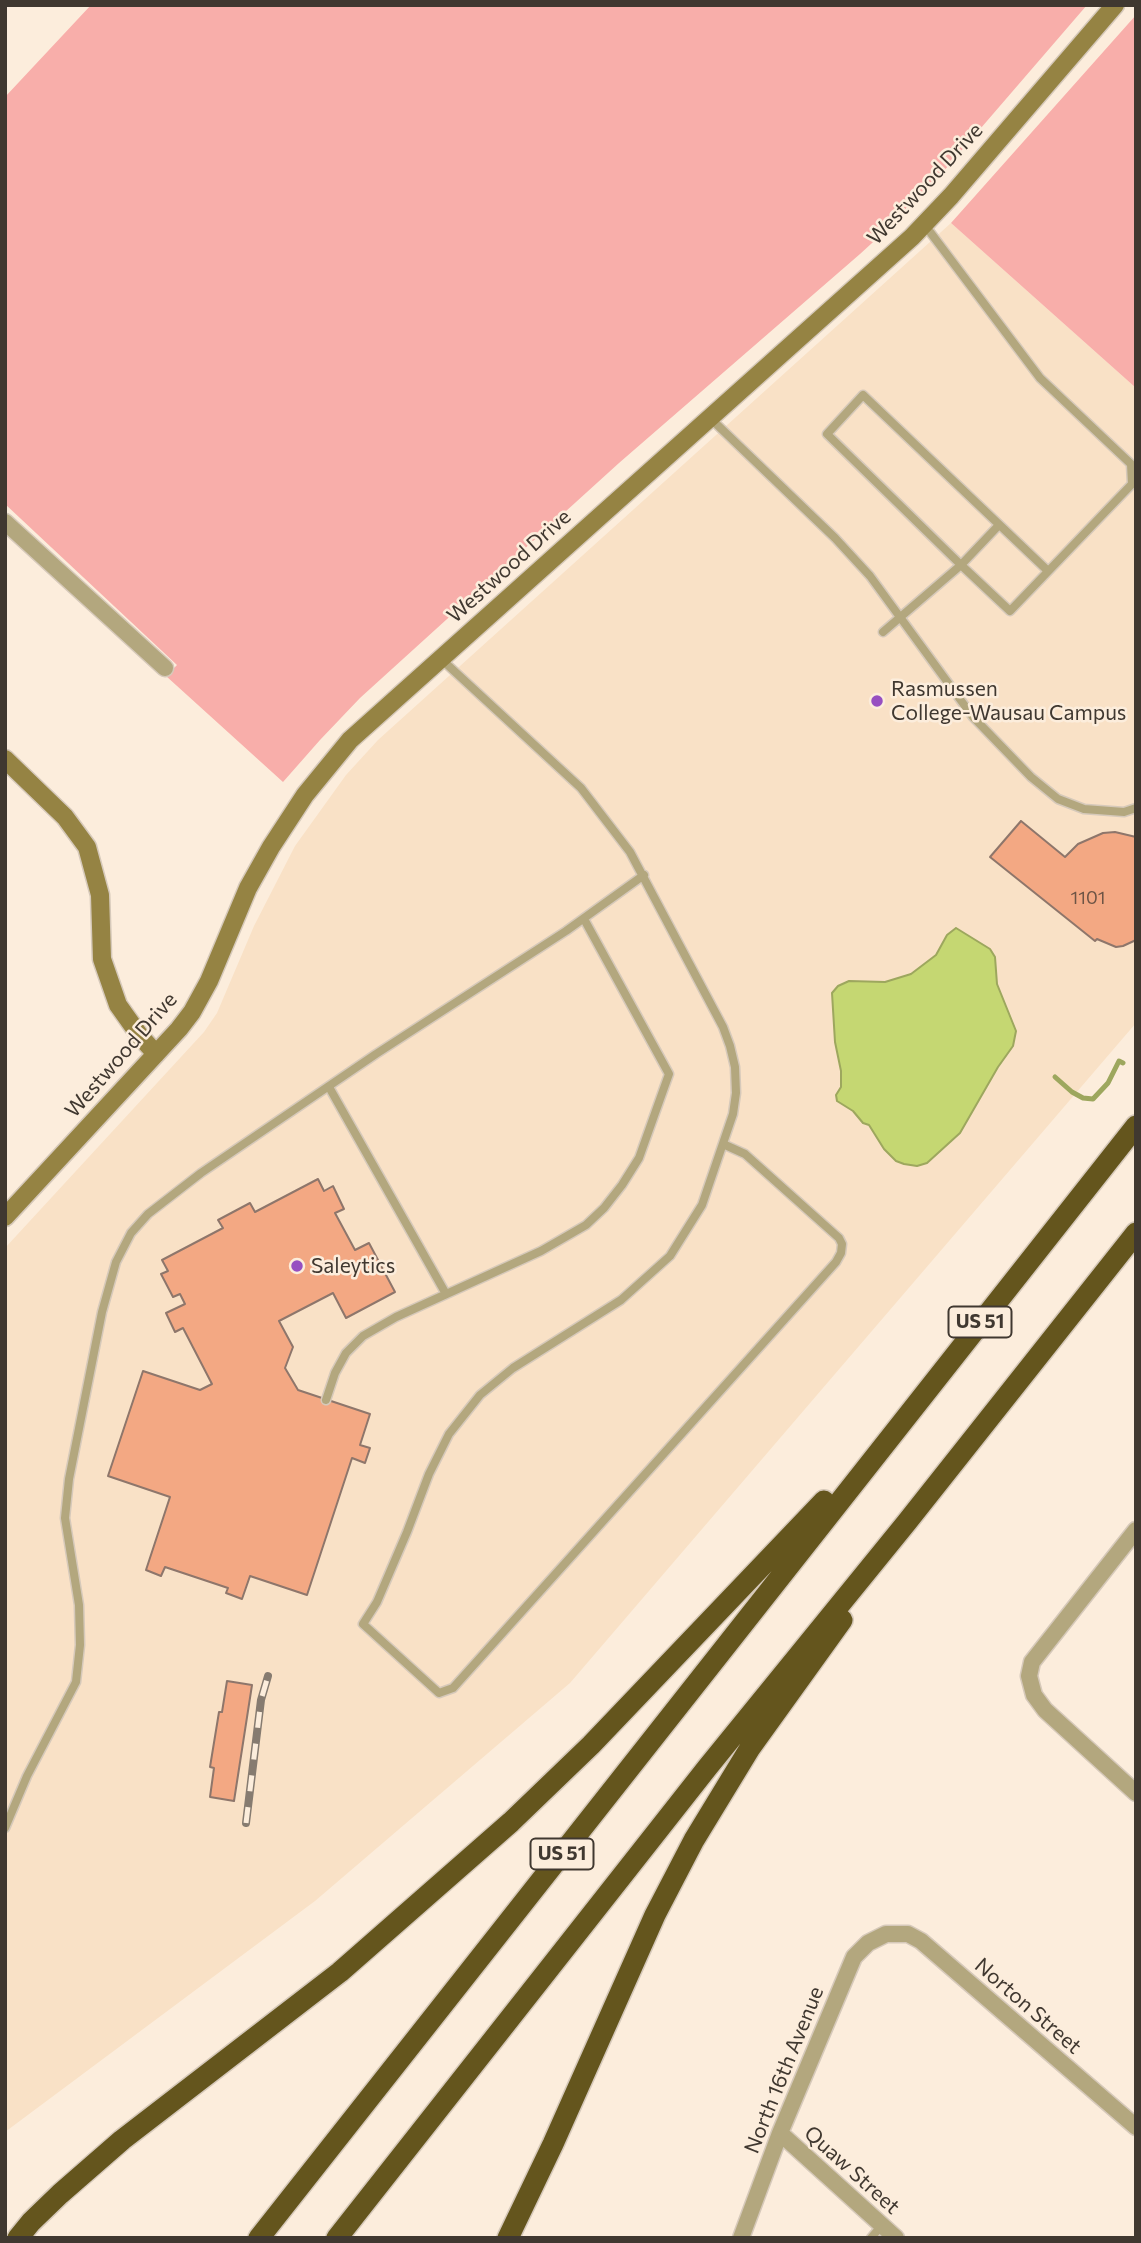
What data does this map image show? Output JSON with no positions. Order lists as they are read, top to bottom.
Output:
{
  "streets": {
    "highway": ["US 51"],
    "street": [
      "Westwood Drive",
      "Norton Street",
      "North 16th Avenue",
      "Quaw Street"
    ]
  },
  "crossings": [
    ["Norton Street", "North 16th Avenue"],
    ["North 16th Avenue", "Quaw Street"]
  ],
  "places": ["Rasmussen College-Wausau Campus", "Saleytics"],
  "house_numbers": ["1101"]
}
